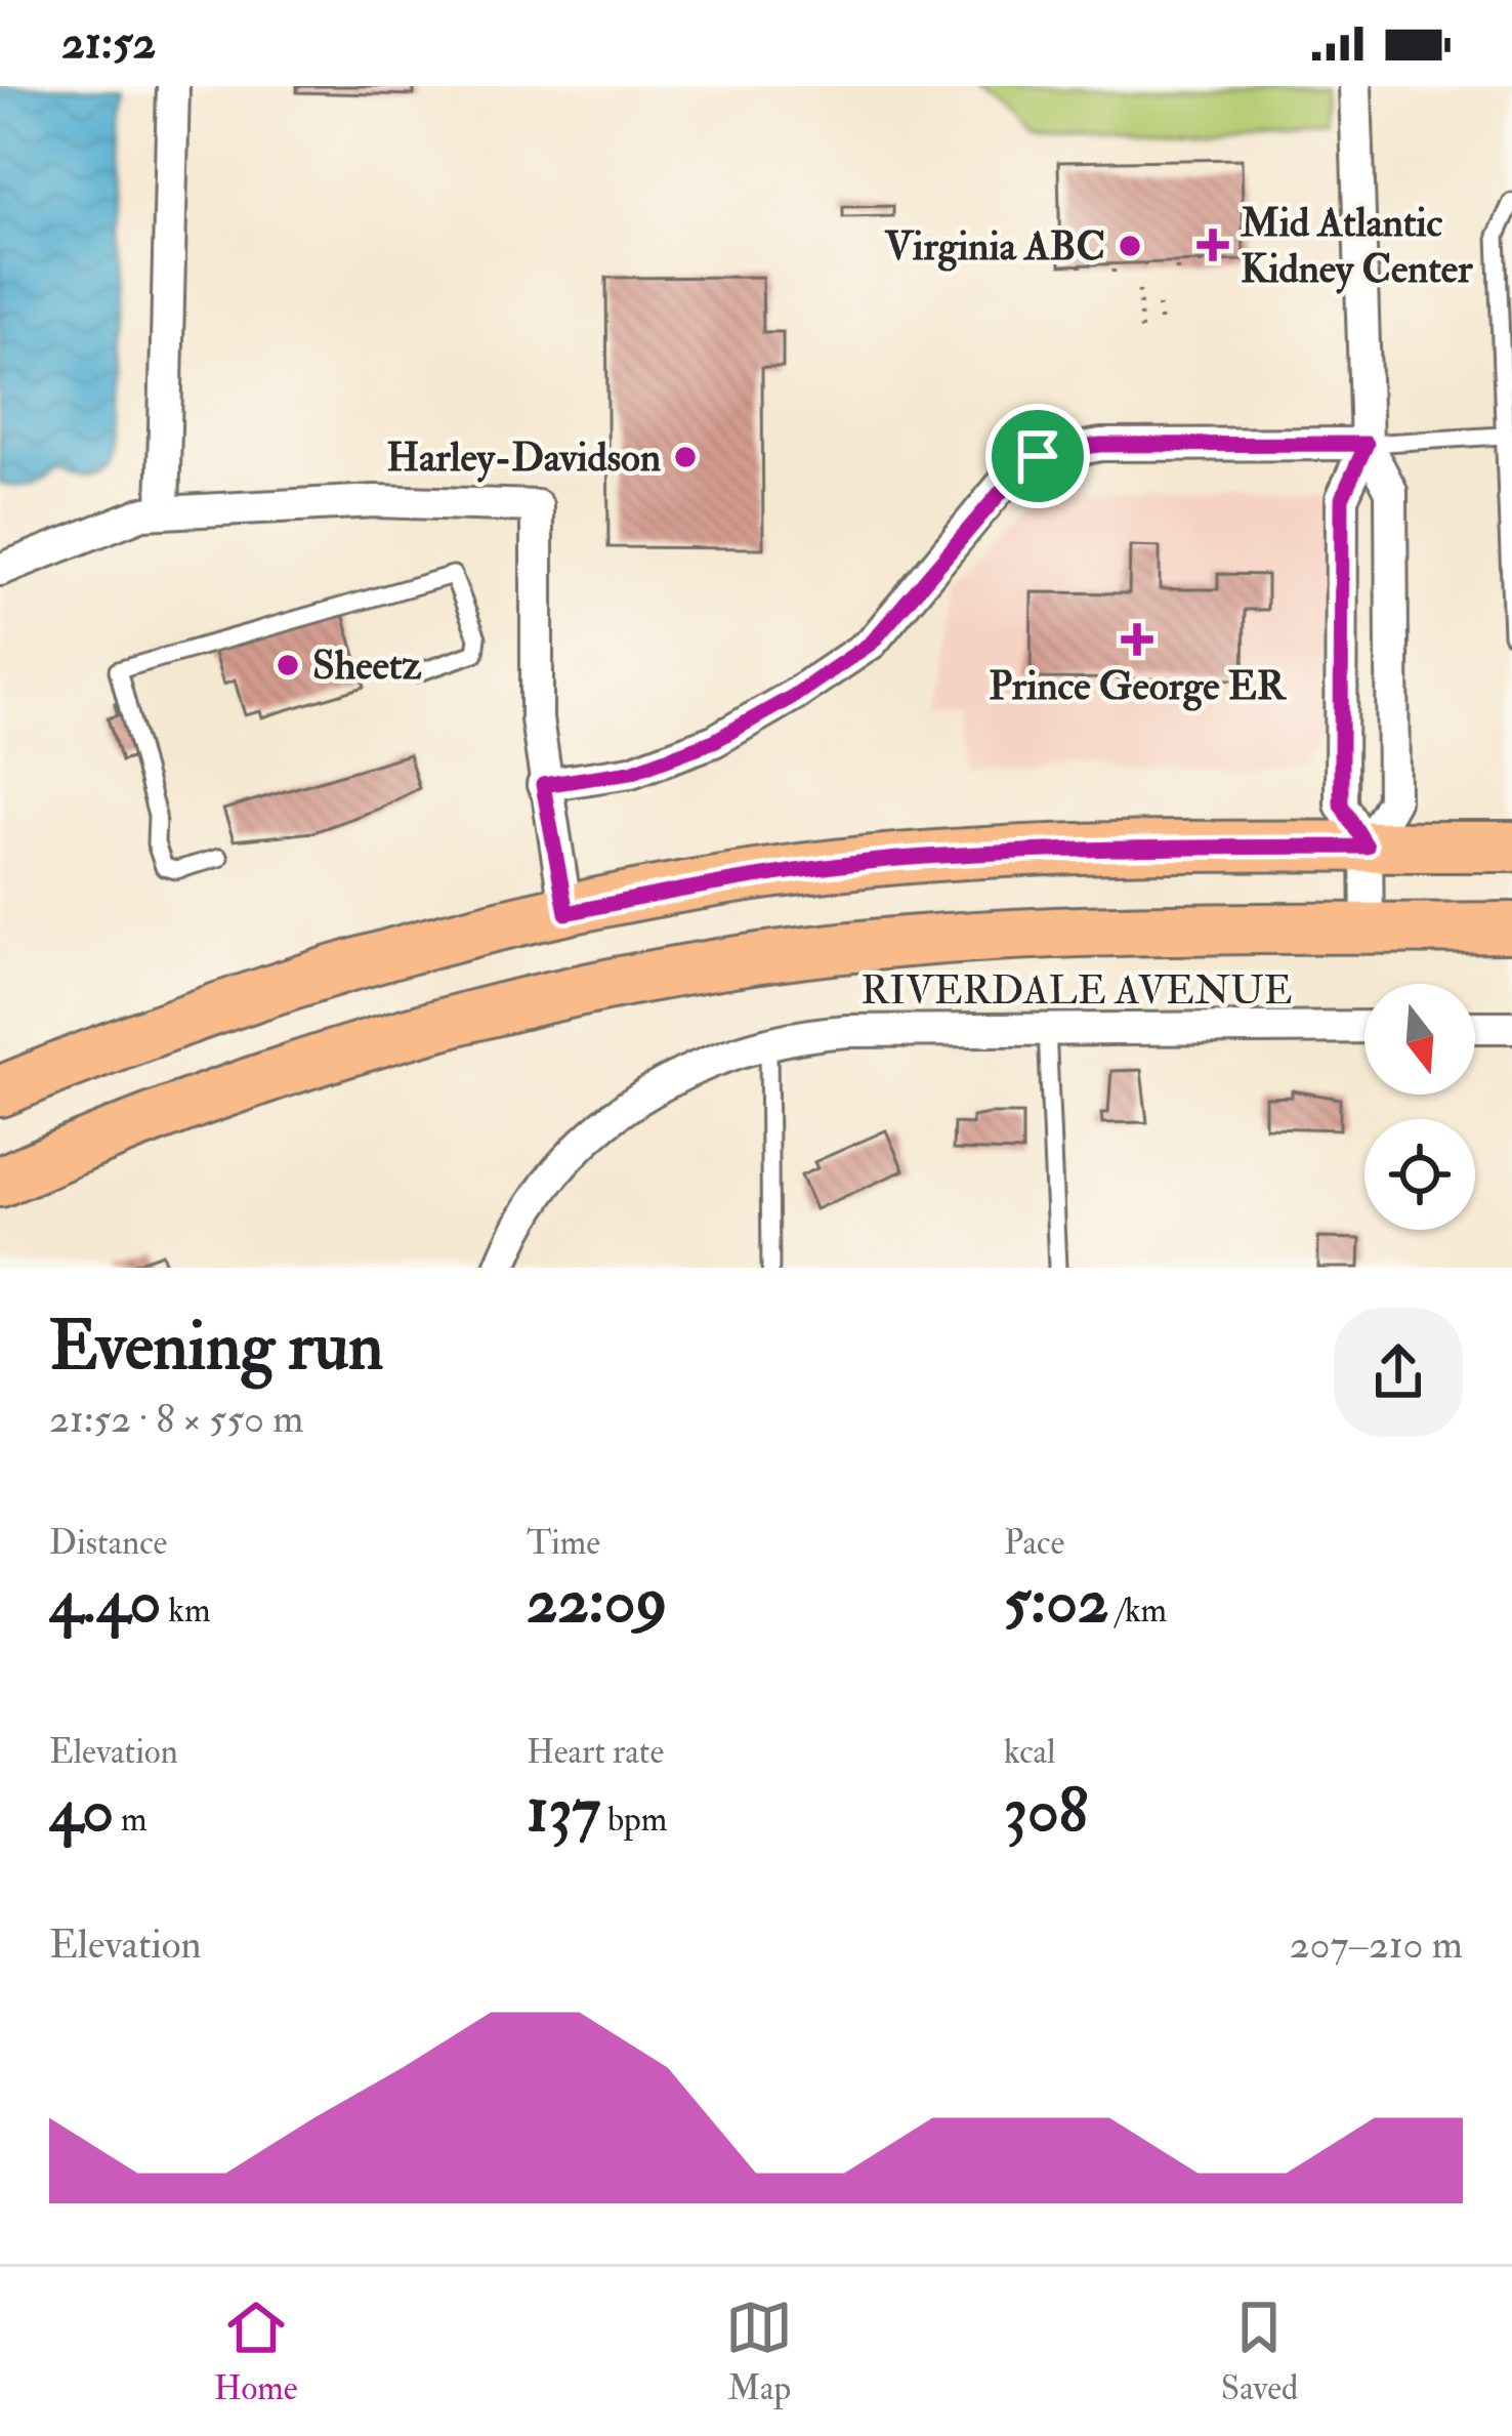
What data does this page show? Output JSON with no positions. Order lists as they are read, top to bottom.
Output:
{
  "streets": {
    "street": ["RIVERDALE AVENUE"]
  },
  "places": {
    "health": ["Mid Atlantic Kidney Center", "Prince George ER"],
    "other": ["Virginia ABC", "Harley-Davidson", "Sheetz"]
  },
  "north": "bottom",
  "page": {
    "status": "21:52",
    "heading": ["Evening run", "21:52 · 8 × 550 m"],
    "stats": [
      ["Distance", "4.40 km"],
      ["Time", "22:09"],
      ["Pace", "5:02 /km"],
      ["Elevation", "40 m"],
      ["Heart rate", "137 bpm"],
      ["kcal", "308"]
    ],
    "chart": ["Elevation", "207–210 m"],
    "tabs": ["Home", "Map", "Saved"]
  }
}
